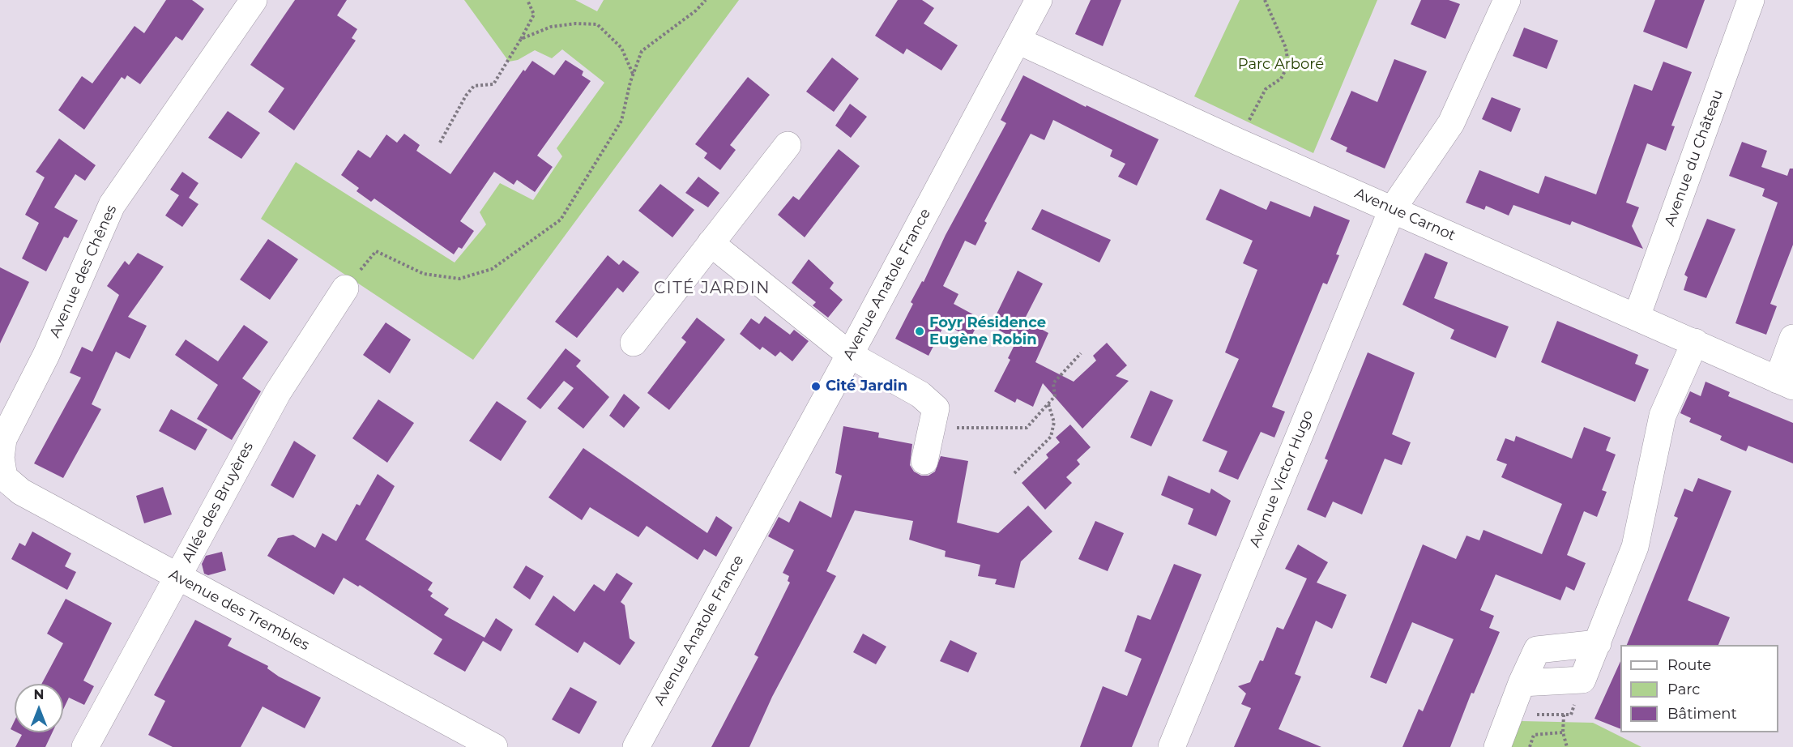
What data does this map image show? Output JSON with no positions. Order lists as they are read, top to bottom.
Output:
{
  "streets": {
    "street": [
      "Avenue du Château",
      "Avenue Carnot",
      "Avenue des Chênes",
      "Avenue Anatole France",
      "Avenue Victor Hugo",
      "Allée des Bruyères",
      "Avenue des Trembles"
    ]
  },
  "crossings": [
    ["Avenue du Château", "Avenue Carnot"],
    ["Avenue Carnot", "Avenue Anatole France"],
    ["Avenue Carnot", "Avenue Victor Hugo"],
    ["Avenue des Chênes", "Avenue des Trembles"],
    ["Allée des Bruyères", "Avenue des Trembles"]
  ],
  "districts": ["CITÉ JARDIN"],
  "parks": ["Parc Arboré"],
  "places": ["Foyr Résidence Eugène Robin", "Cité Jardin"],
  "legend": ["Route", "Parc", "Bâtiment"],
  "north": "top"
}
